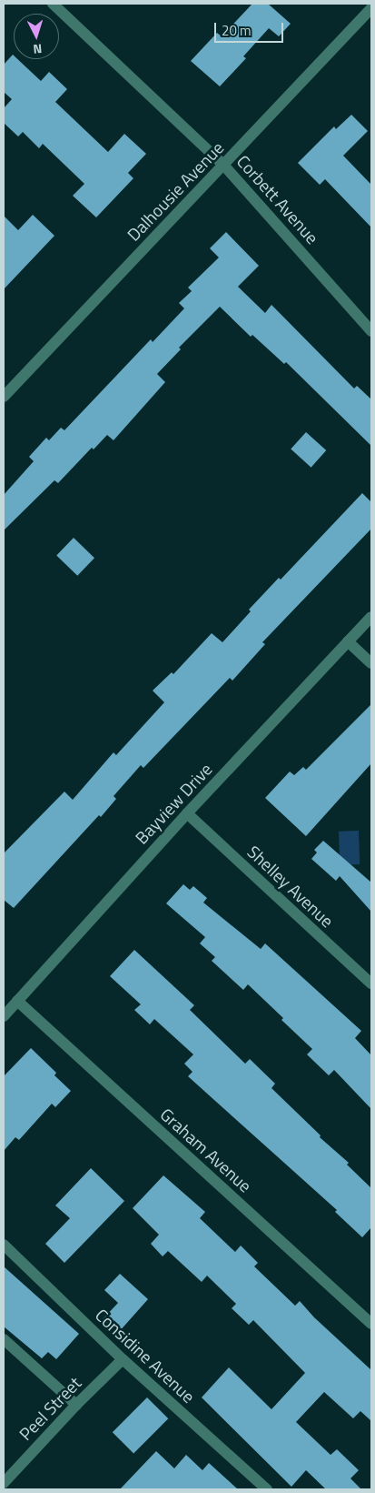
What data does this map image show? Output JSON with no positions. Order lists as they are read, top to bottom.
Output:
{
  "streets": {
    "street": [
      "Dalhousie Avenue",
      "Corbett Avenue",
      "Bayview Drive",
      "Shelley Avenue",
      "Graham Avenue",
      "Considine Avenue",
      "Peel Street"
    ]
  },
  "crossings": [
    ["Dalhousie Avenue", "Corbett Avenue"],
    ["Bayview Drive", "Shelley Avenue"],
    ["Bayview Drive", "Graham Avenue"],
    ["Considine Avenue", "Peel Street"]
  ],
  "scale_bar": "20 m",
  "north": "bottom"
}
